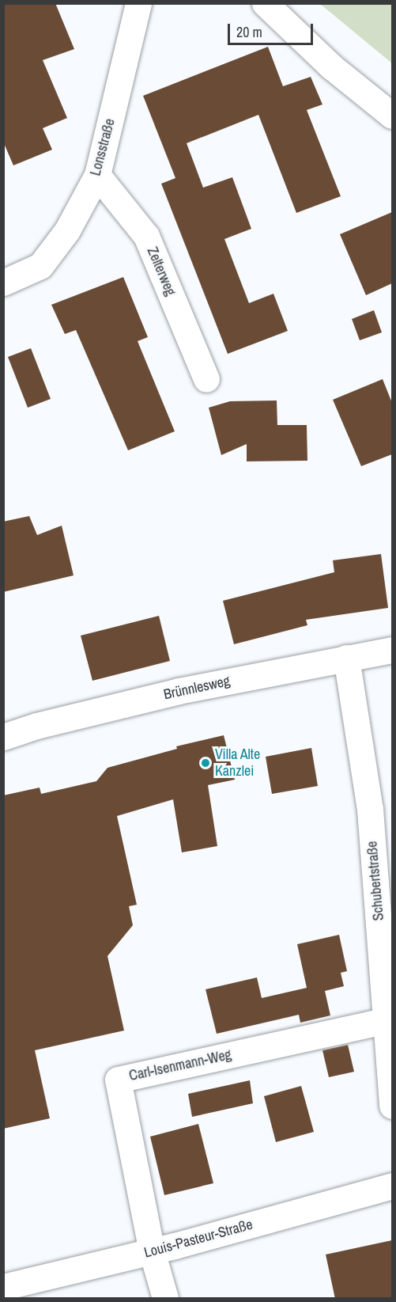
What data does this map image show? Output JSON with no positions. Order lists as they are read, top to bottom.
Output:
{
  "streets": {
    "street": [
      "Lonsstraße",
      "Zelterweg",
      "Brünnlesweg",
      "Schubertstraße",
      "Carl-Isenmann-Weg",
      "Louis-Pasteur-Straße"
    ]
  },
  "crossings": [
    ["Lonsstraße", "Zelterweg"],
    ["Brünnlesweg", "Schubertstraße"],
    ["Schubertstraße", "Carl-Isenmann-Weg"],
    ["Carl-Isenmann-Weg", "Louis-Pasteur-Straße"]
  ],
  "places": ["Villa Alte Kanzlei"],
  "scale_bar": "20 m"
}
